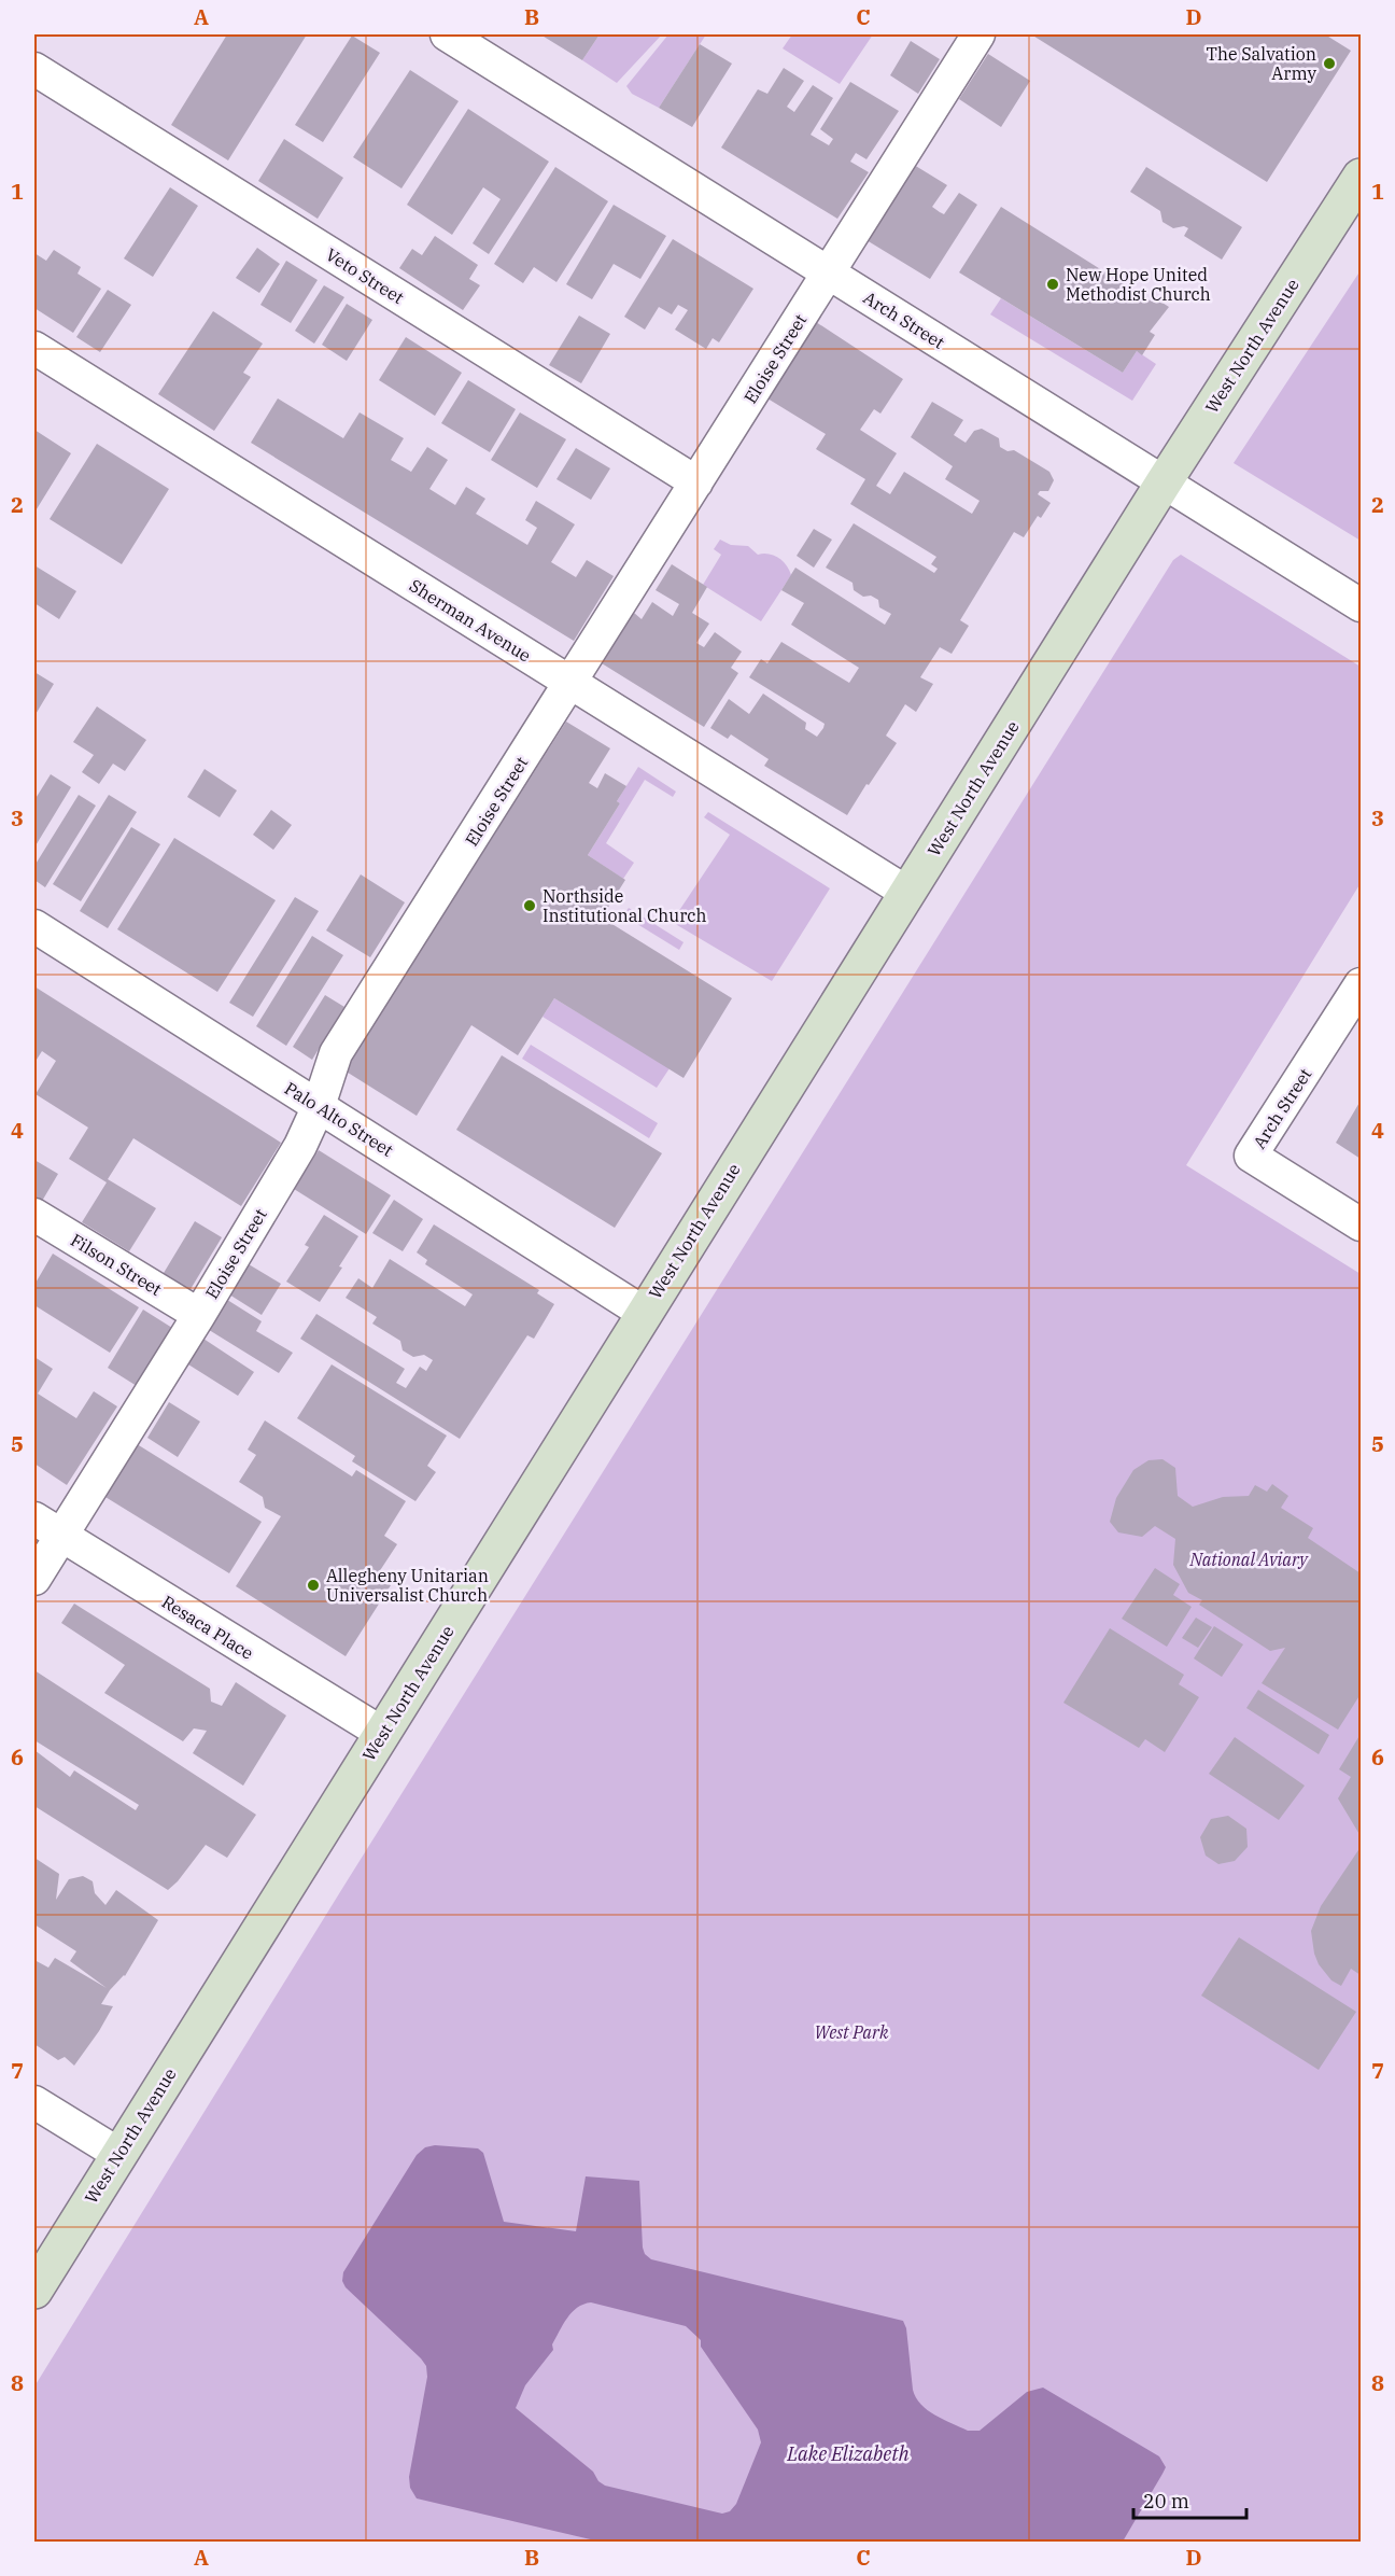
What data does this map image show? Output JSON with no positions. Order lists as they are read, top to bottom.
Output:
{
  "streets": {
    "main road": ["West North Avenue"],
    "street": [
      "Veto Street",
      "Arch Street",
      "Eloise Street",
      "Sherman Avenue",
      "Palo Alto Street",
      "Filson Street",
      "Resaca Place"
    ]
  },
  "crossings": [
    ["Veto Street", "Eloise Street"],
    ["Arch Street", "West North Avenue"],
    ["Arch Street", "Eloise Street"],
    ["West North Avenue", "Sherman Avenue"],
    ["West North Avenue", "Palo Alto Street"],
    ["West North Avenue", "Resaca Place"],
    ["Eloise Street", "Sherman Avenue"],
    ["Eloise Street", "Palo Alto Street"],
    ["Eloise Street", "Filson Street"],
    ["Eloise Street", "Resaca Place"]
  ],
  "water": ["Lake Elizabeth"],
  "parks": ["National Aviary", "West Park"],
  "places": [
    "The Salvation Army",
    "New Hope United Methodist Church",
    "Northside Institutional Church",
    "Allegheny Unitarian Universalist Church"
  ],
  "scale_bar": "20 m",
  "grid": {
    "columns": [
      "A",
      "B",
      "C",
      "D"
    ],
    "rows": [
      "1",
      "2",
      "3",
      "4",
      "5",
      "6",
      "7",
      "8"
    ]
  }
}
